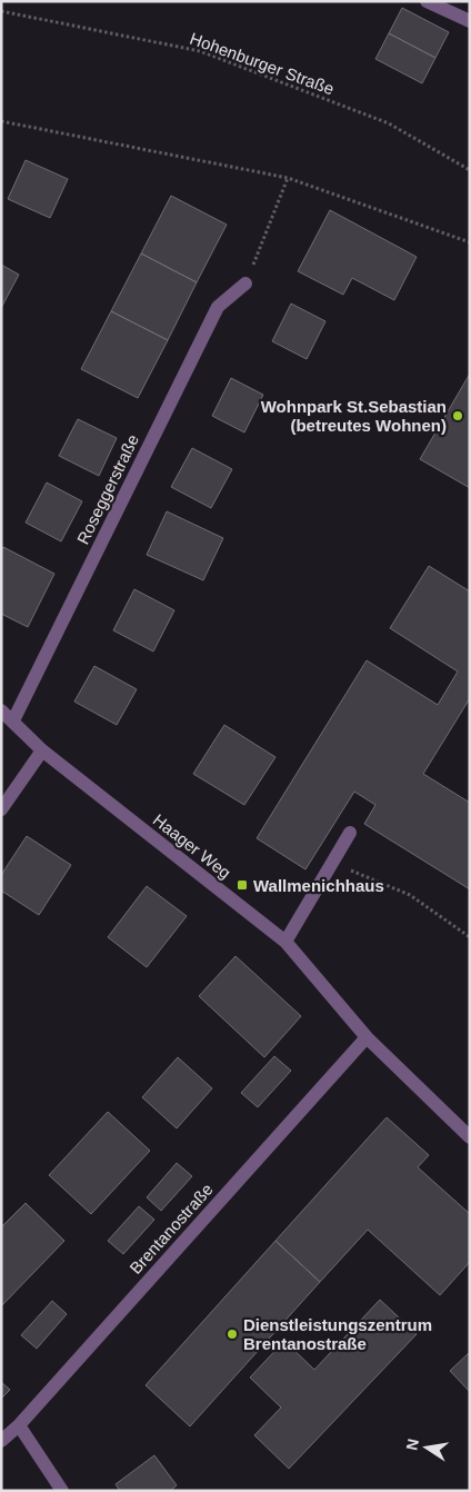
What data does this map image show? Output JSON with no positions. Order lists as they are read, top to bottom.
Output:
{
  "streets": {
    "street": ["Roseggerstraße", "Haager Weg", "Brentanostraße"],
    "path": ["Hohenburger Straße"]
  },
  "crossings": [
    ["Roseggerstraße", "Haager Weg"],
    ["Haager Weg", "Brentanostraße"]
  ],
  "places": {
    "other": ["Wohnpark St.Sebastian (betreutes Wohnen)", "Dienstleistungszentrum Brentanostraße"],
    "transit": ["Wallmenichhaus"]
  },
  "north": "left"
}
